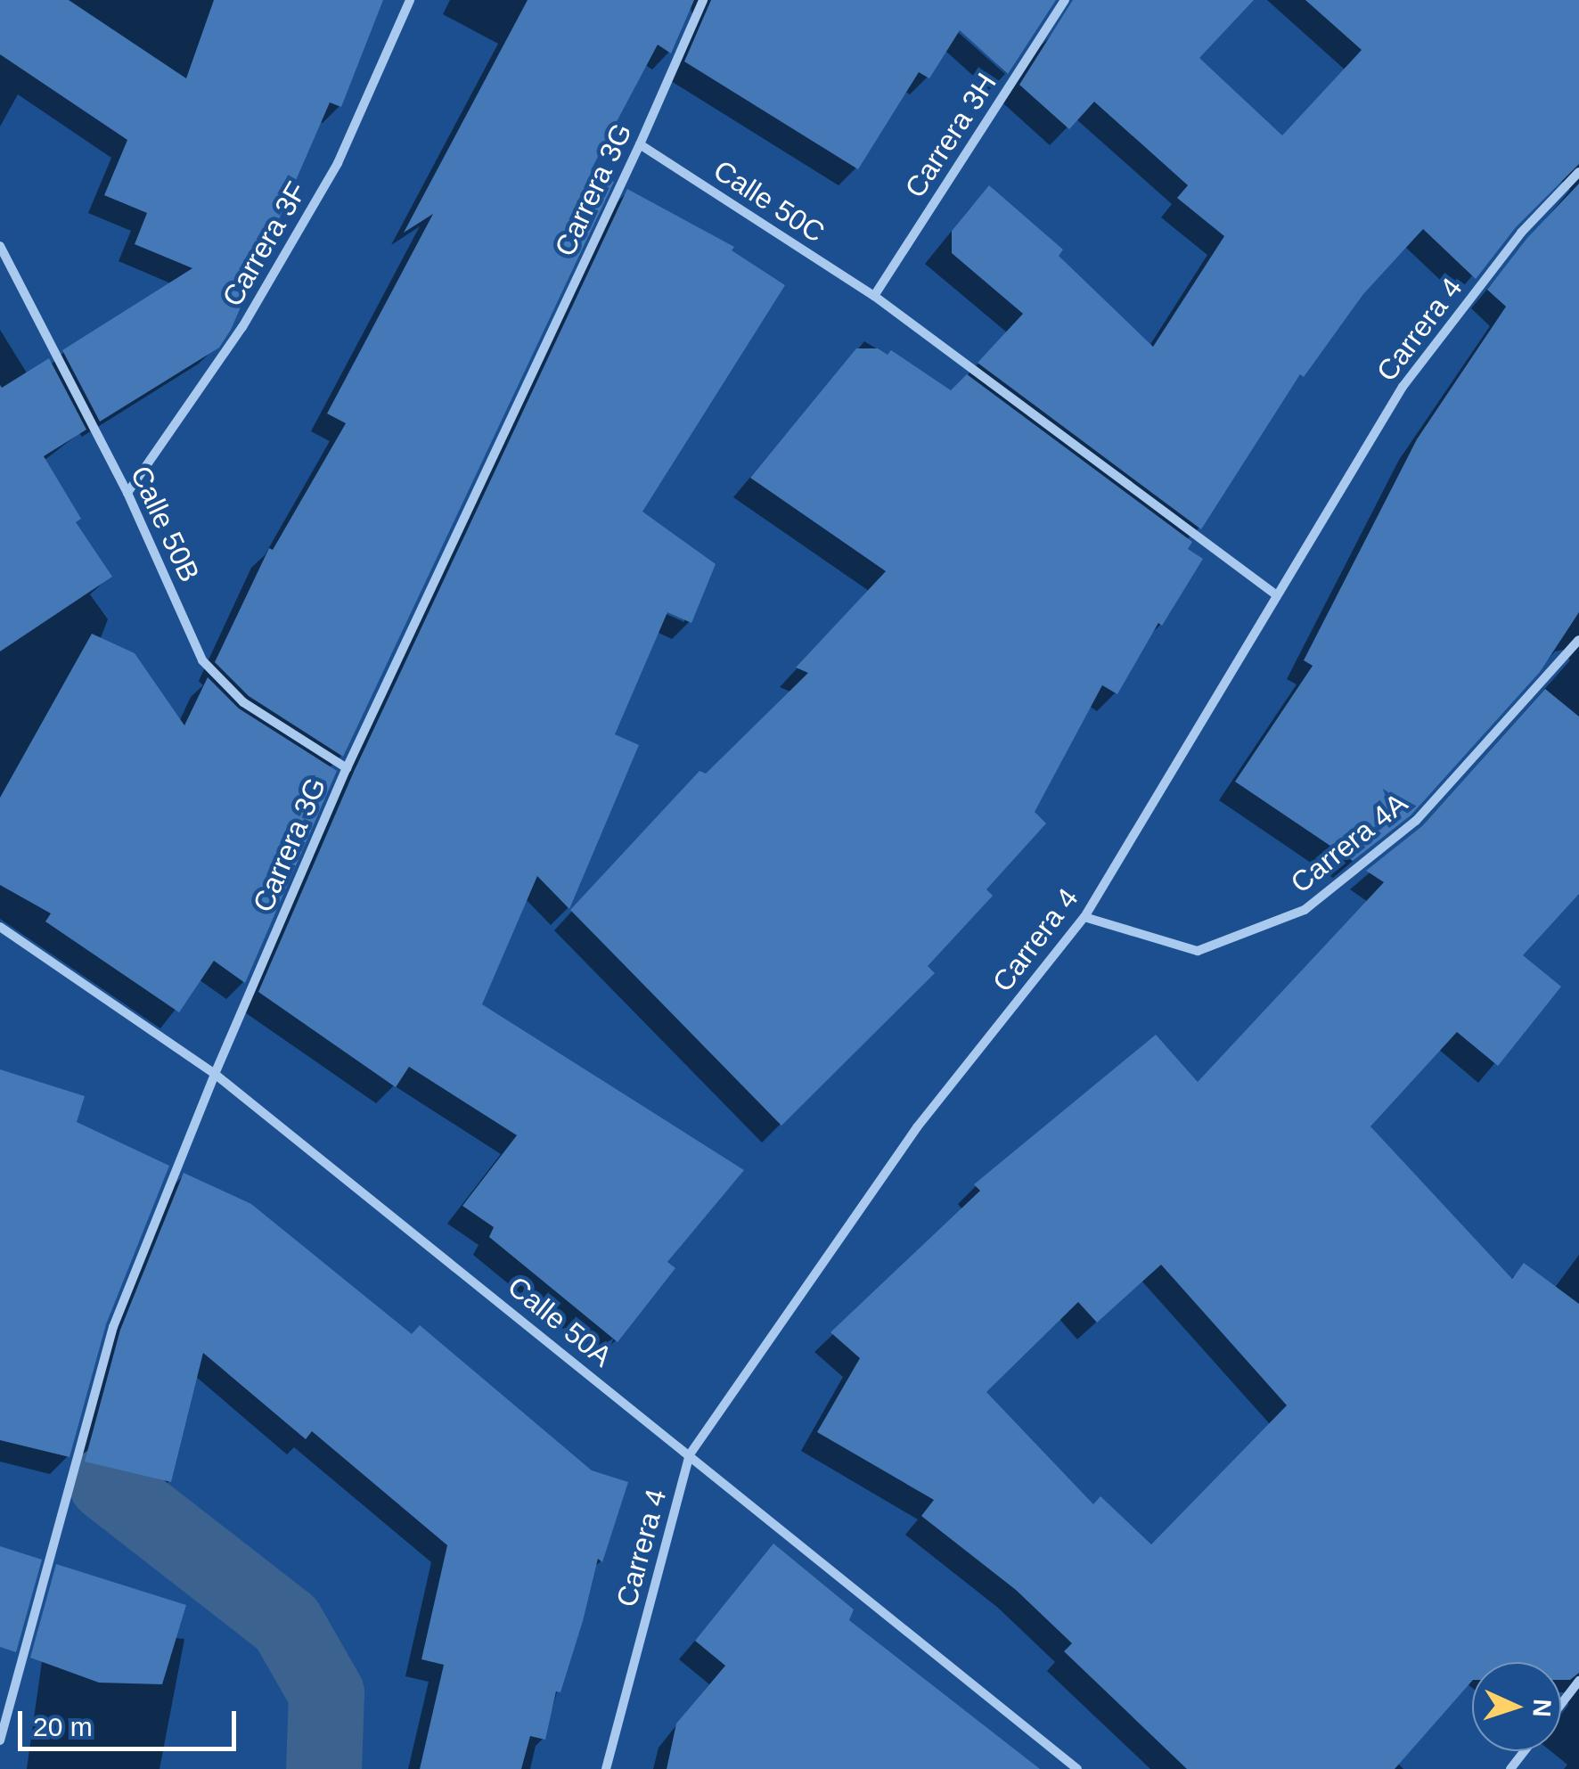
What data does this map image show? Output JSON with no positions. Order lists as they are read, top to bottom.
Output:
{
  "streets": {
    "street": [
      "Carrera 3H",
      "Carrera 3G",
      "Calle 50C",
      "Carrera 3F",
      "Carrera 4",
      "Calle 50B",
      "Carrera 4A",
      "Calle 50A"
    ]
  },
  "crossings": [
    ["Carrera 3H", "Calle 50C"],
    ["Carrera 3G", "Calle 50C"],
    ["Carrera 3G", "Calle 50B"],
    ["Carrera 3G", "Calle 50A"],
    ["Calle 50C", "Carrera 4"],
    ["Carrera 3F", "Calle 50B"],
    ["Carrera 4", "Carrera 4A"],
    ["Carrera 4", "Calle 50A"]
  ],
  "scale_bar": "20 m",
  "north": "right"
}
